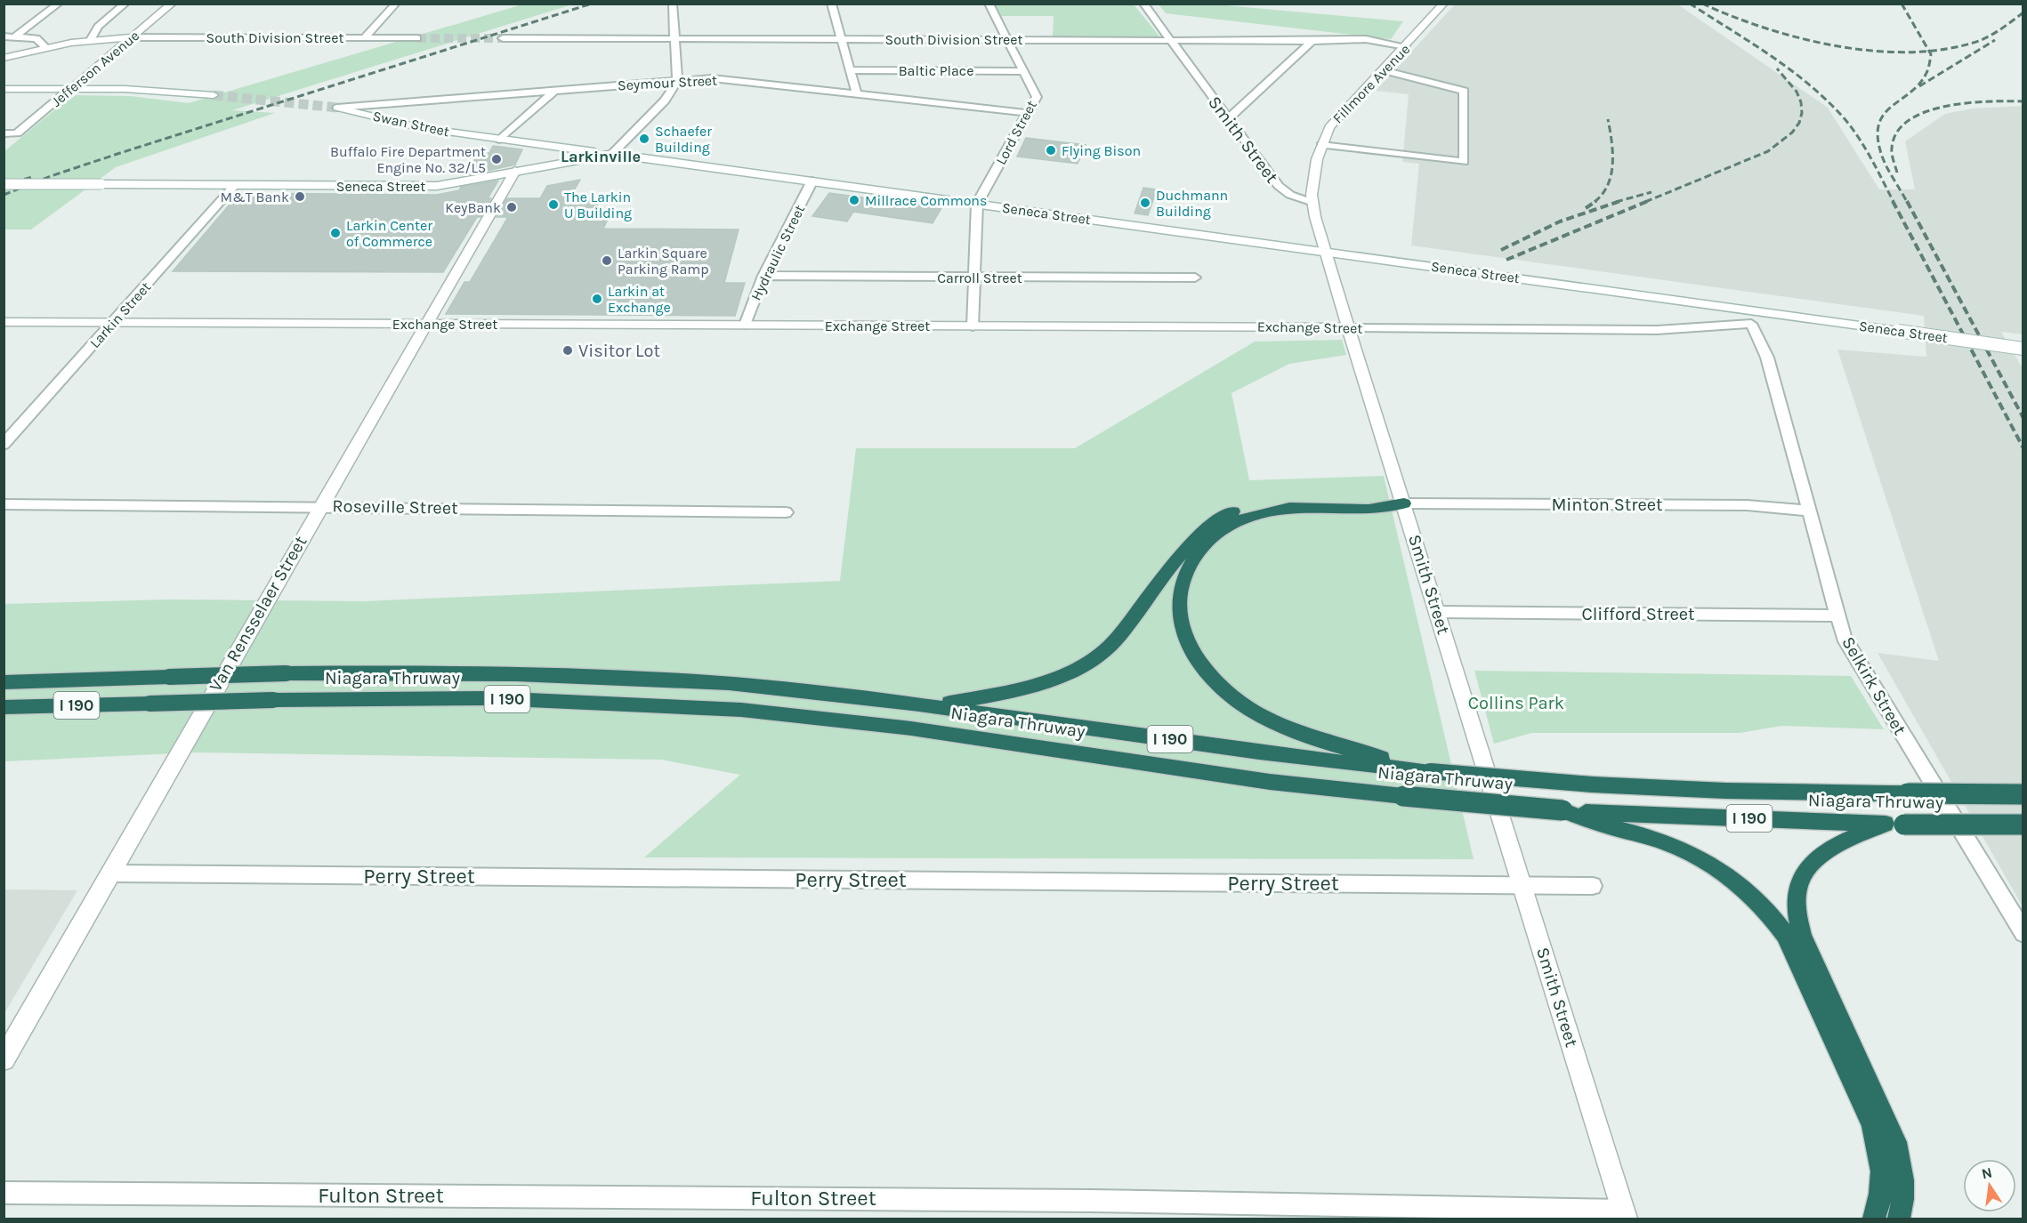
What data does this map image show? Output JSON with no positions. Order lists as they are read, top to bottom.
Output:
{
  "streets": {
    "highway": ["Niagara Thruway", "I 190"],
    "street": [
      "South Division Street",
      "Jefferson Avenue",
      "Baltic Place",
      "Seymour Street",
      "Fillmore Avenue",
      "Swan Street",
      "Lord Street",
      "Smith Street",
      "Seneca Street",
      "Hydraulic Street",
      "Carroll Street",
      "Larkin Street",
      "Exchange Street",
      "Minton Street",
      "Roseville Street",
      "Van Rensselaer Street",
      "Clifford Street",
      "Selkirk Street",
      "Perry Street",
      "Fulton Street"
    ]
  },
  "crossings": [
    ["South Division Street", "Jefferson Avenue"],
    ["South Division Street", "Fillmore Avenue"],
    ["South Division Street", "Lord Street"],
    ["South Division Street", "Smith Street"],
    ["Baltic Place", "Lord Street"],
    ["Seymour Street", "Swan Street"],
    ["Seymour Street", "Lord Street"],
    ["Fillmore Avenue", "Smith Street"],
    ["Swan Street", "Seneca Street"],
    ["Lord Street", "Seneca Street"],
    ["Smith Street", "Seneca Street"],
    ["Smith Street", "Exchange Street"],
    ["Smith Street", "Minton Street"],
    ["Smith Street", "Clifford Street"],
    ["Smith Street", "Perry Street"],
    ["Smith Street", "Fulton Street"],
    ["Seneca Street", "Hydraulic Street"],
    ["Seneca Street", "Larkin Street"],
    ["Seneca Street", "Van Rensselaer Street"],
    ["Hydraulic Street", "Carroll Street"],
    ["Hydraulic Street", "Exchange Street"],
    ["Larkin Street", "Exchange Street"],
    ["Exchange Street", "Van Rensselaer Street"],
    ["Exchange Street", "Selkirk Street"],
    ["Minton Street", "Selkirk Street"],
    ["Roseville Street", "Van Rensselaer Street"],
    ["Van Rensselaer Street", "Perry Street"],
    ["Clifford Street", "Selkirk Street"]
  ],
  "districts": ["Larkinville"],
  "parks": ["Collins Park"],
  "places": [
    "Schaefer Building",
    "Flying Bison",
    "Buffalo Fire Department Engine No. 32/L5",
    "M&T Bank",
    "Millrace Commons",
    "Duchmann Building",
    "The Larkin U Building",
    "KeyBank",
    "Larkin Center of Commerce",
    "Larkin Square Parking Ramp",
    "Larkin at Exchange",
    "Visitor Lot"
  ],
  "north": "top"
}
